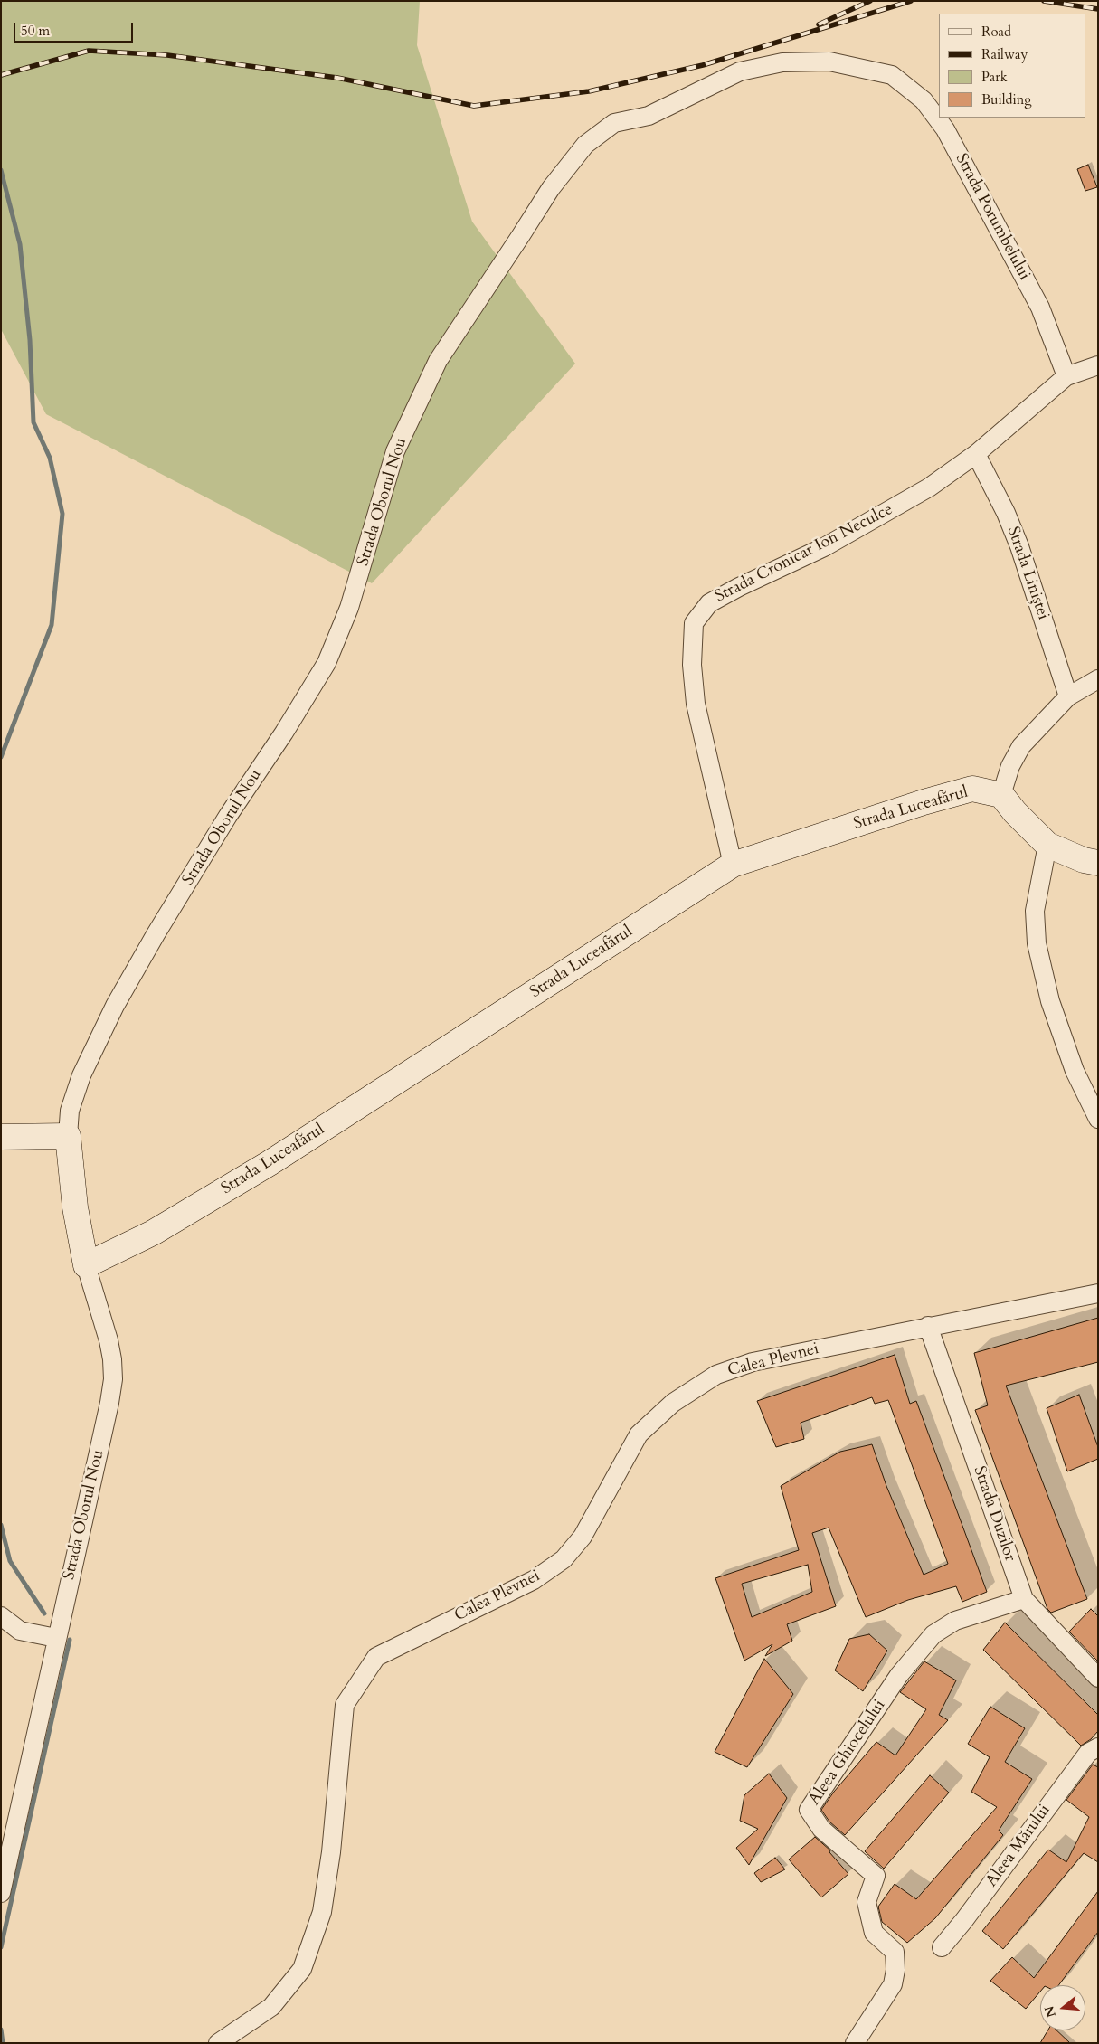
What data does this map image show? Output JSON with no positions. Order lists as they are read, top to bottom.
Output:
{
  "streets": {
    "street": [
      "Strada Porumbelului",
      "Strada Oborul Nou",
      "Strada Cronicar Ion Neculce",
      "Strada Liniștei",
      "Strada Luceafărul",
      "Calea Plevnei",
      "Strada Duzilor",
      "Aleea Ghiocelului",
      "Aleea Mărului"
    ]
  },
  "crossings": [
    ["Strada Porumbelului", "Strada Oborul Nou"],
    ["Strada Porumbelului", "Strada Cronicar Ion Neculce"],
    ["Strada Oborul Nou", "Strada Luceafărul"],
    ["Strada Cronicar Ion Neculce", "Strada Liniștei"],
    ["Strada Cronicar Ion Neculce", "Strada Luceafărul"],
    ["Calea Plevnei", "Strada Duzilor"],
    ["Strada Duzilor", "Aleea Ghiocelului"]
  ],
  "legend": [
    "Road",
    "Railway",
    "Park",
    "Building"
  ],
  "scale_bar": "50 m",
  "north": "left"
}
